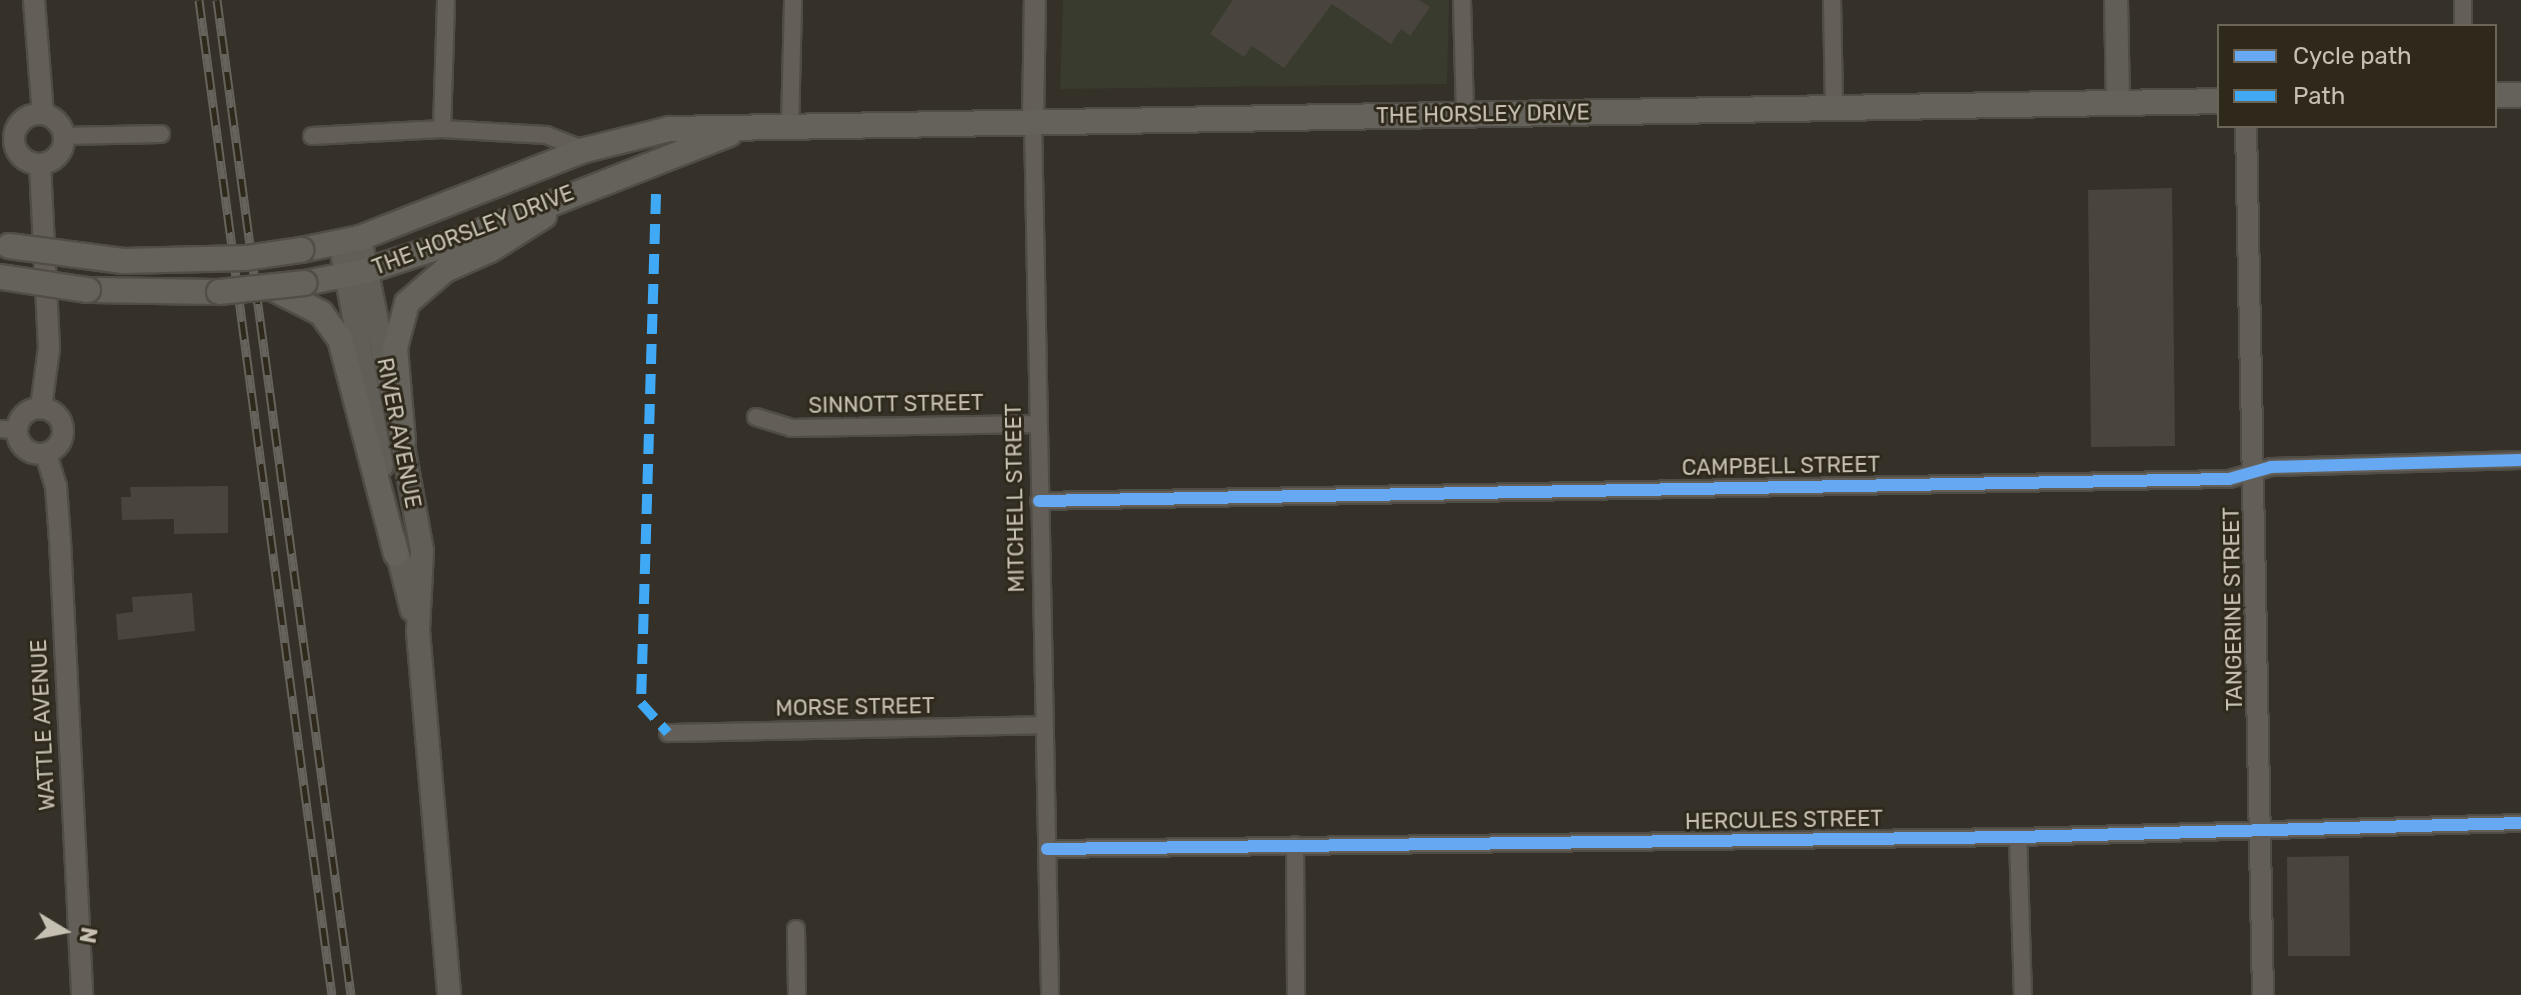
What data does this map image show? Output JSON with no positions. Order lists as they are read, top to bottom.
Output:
{
  "streets": {
    "main road": ["THE HORSLEY DRIVE", "RIVER AVENUE"],
    "street": [
      "SINNOTT STREET",
      "CAMPBELL STREET",
      "MITCHELL STREET",
      "TANGERINE STREET",
      "MORSE STREET",
      "WATTLE AVENUE",
      "HERCULES STREET"
    ]
  },
  "crossings": [
    ["THE HORSLEY DRIVE", "RIVER AVENUE"],
    ["THE HORSLEY DRIVE", "MITCHELL STREET"],
    ["SINNOTT STREET", "MITCHELL STREET"],
    ["CAMPBELL STREET", "MITCHELL STREET"],
    ["CAMPBELL STREET", "TANGERINE STREET"],
    ["MITCHELL STREET", "MORSE STREET"],
    ["MITCHELL STREET", "HERCULES STREET"],
    ["TANGERINE STREET", "HERCULES STREET"]
  ],
  "legend": ["Cycle path", "Path"],
  "north": "right"
}
